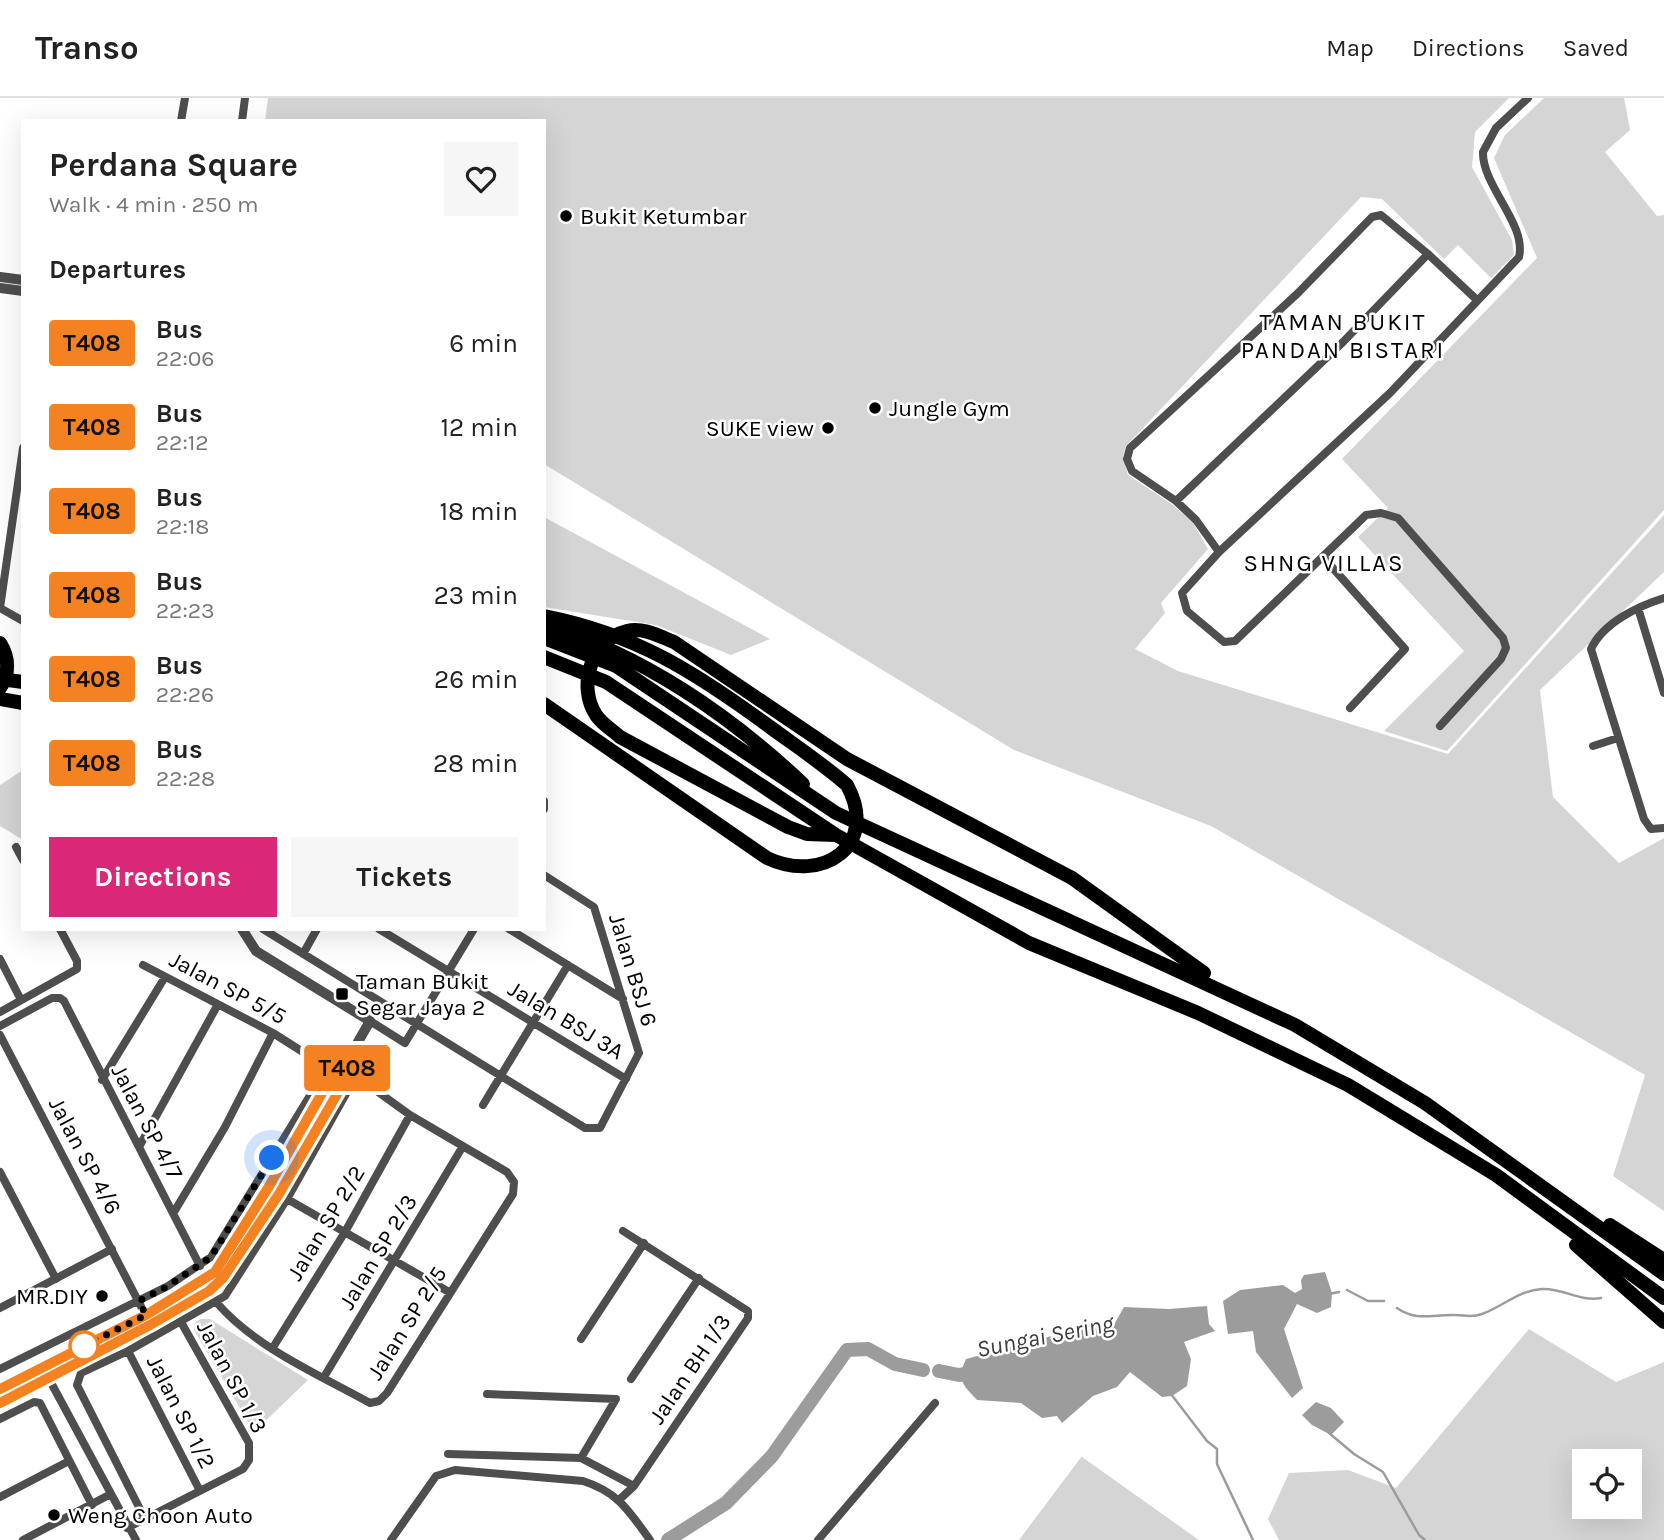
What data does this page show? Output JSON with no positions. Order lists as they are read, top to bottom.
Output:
{
  "streets": {
    "street": [
      "Jalan BSJ 6",
      "Jalan SP 5/5",
      "Jalan BSJ 3A",
      "Jalan SP 4/7",
      "Jalan SP 4/6",
      "Jalan SP 2/2",
      "Jalan SP 2/3",
      "Jalan SP 2/5",
      "Jalan BH 1/3",
      "Jalan SP 1/3",
      "Jalan SP 1/2"
    ]
  },
  "crossings": [
    ["Jalan BSJ 6", "Jalan BSJ 3A"],
    ["Jalan SP 5/5", "Jalan SP 4/7"],
    ["Jalan SP 2/2", "Jalan SP 2/5"],
    ["Jalan SP 2/3", "Jalan SP 2/5"],
    ["Jalan SP 1/3", "Jalan SP 1/2"]
  ],
  "districts": ["TAMAN BUKIT PANDAN BISTARI", "SHNG VILLAS"],
  "water": ["Sungai Sering"],
  "places": {
    "other": [
      "Bukit Ketumbar",
      "Jungle Gym",
      "SUKE view",
      "MR.DIY",
      "Weng Choon Auto"
    ],
    "transit": ["Taman Bukit Segar Jaya 2"]
  },
  "lines": ["bus line T408"],
  "page": {
    "header": "Transo",
    "nav": ["Map", "Directions", "Saved"],
    "on_map": "T408",
    "heading": [
      ["Perdana Square", "Walk · 4 min · 250 m"],
      "Departures"
    ],
    "list": [
      {
        "mark": "T408",
        "name": "Bus",
        "note": "22:06",
        "value": "6 min"
      },
      {
        "mark": "T408",
        "name": "Bus",
        "note": "22:12",
        "value": "12 min"
      },
      {
        "mark": "T408",
        "name": "Bus",
        "note": "22:18",
        "value": "18 min"
      },
      {
        "mark": "T408",
        "name": "Bus",
        "note": "22:23",
        "value": "23 min"
      },
      {
        "mark": "T408",
        "name": "Bus",
        "note": "22:26",
        "value": "26 min"
      },
      {
        "mark": "T408",
        "name": "Bus",
        "note": "22:28",
        "value": "28 min"
      }
    ],
    "buttons": ["Directions", "Tickets"]
  }
}
